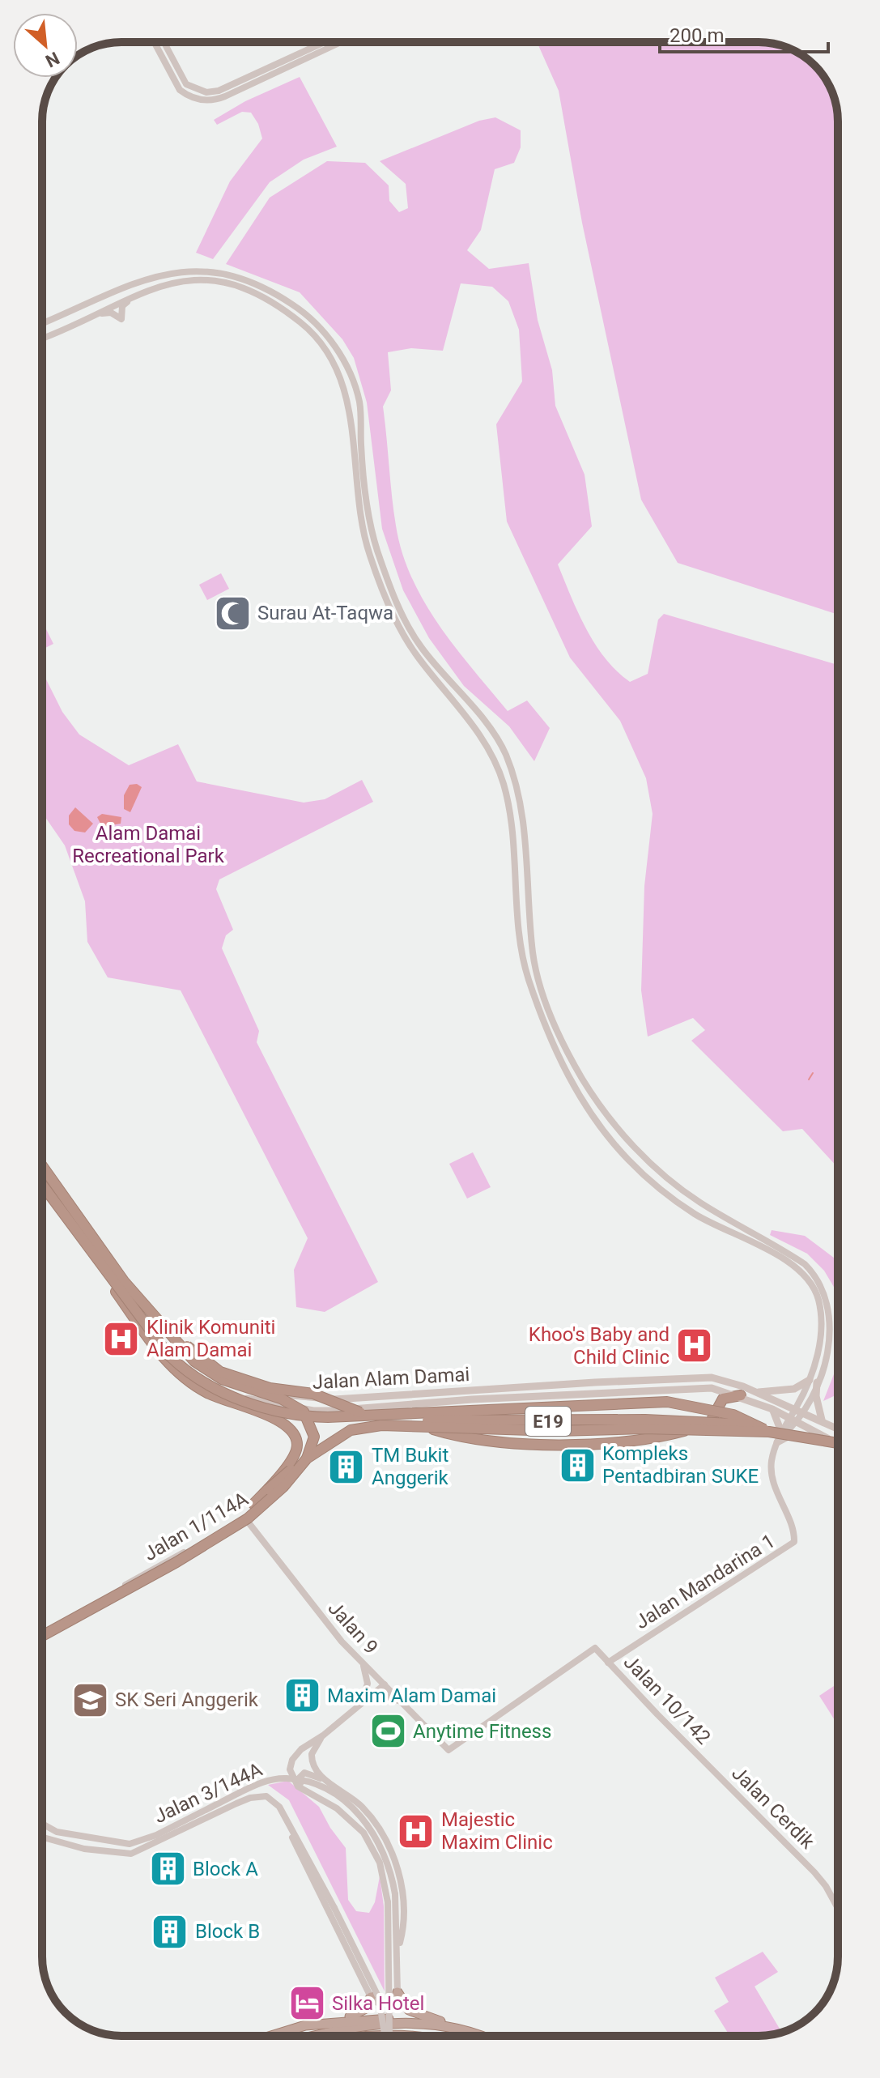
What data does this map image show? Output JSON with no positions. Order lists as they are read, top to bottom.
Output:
{
  "streets": {
    "highway": ["E19"],
    "main road": ["Jalan Alam Damai"],
    "street": [
      "Jalan 1/114A",
      "Jalan Mandarina 1",
      "Jalan 9",
      "Jalan 10/142",
      "Jalan 3/144A",
      "Jalan Cerdik"
    ]
  },
  "crossings": [
    ["Jalan Alam Damai", "Jalan 1/114A"],
    ["Jalan Alam Damai", "Jalan Mandarina 1"],
    ["Jalan 1/114A", "Jalan 9"],
    ["Jalan Mandarina 1", "Jalan 10/142"],
    ["Jalan 9", "Jalan 10/142"],
    ["Jalan 10/142", "Jalan Cerdik"]
  ],
  "parks": ["Alam Damai Recreational Park"],
  "places": {
    "mosque": ["Surau At-Taqwa"],
    "hospital": ["Klinik Komuniti Alam Damai", "Khoo's Baby and Child Clinic", "Majestic Maxim Clinic"],
    "building": [
      "Kompleks Pentadbiran SUKE",
      "TM Bukit Anggerik",
      "Maxim Alam Damai",
      "Block A",
      "Block B"
    ],
    "school or university": ["SK Seri Anggerik"],
    "sports": ["Anytime Fitness"],
    "hotel": ["Silka Hotel"]
  },
  "scale_bar": "200 m",
  "north": "bottom right"
}
